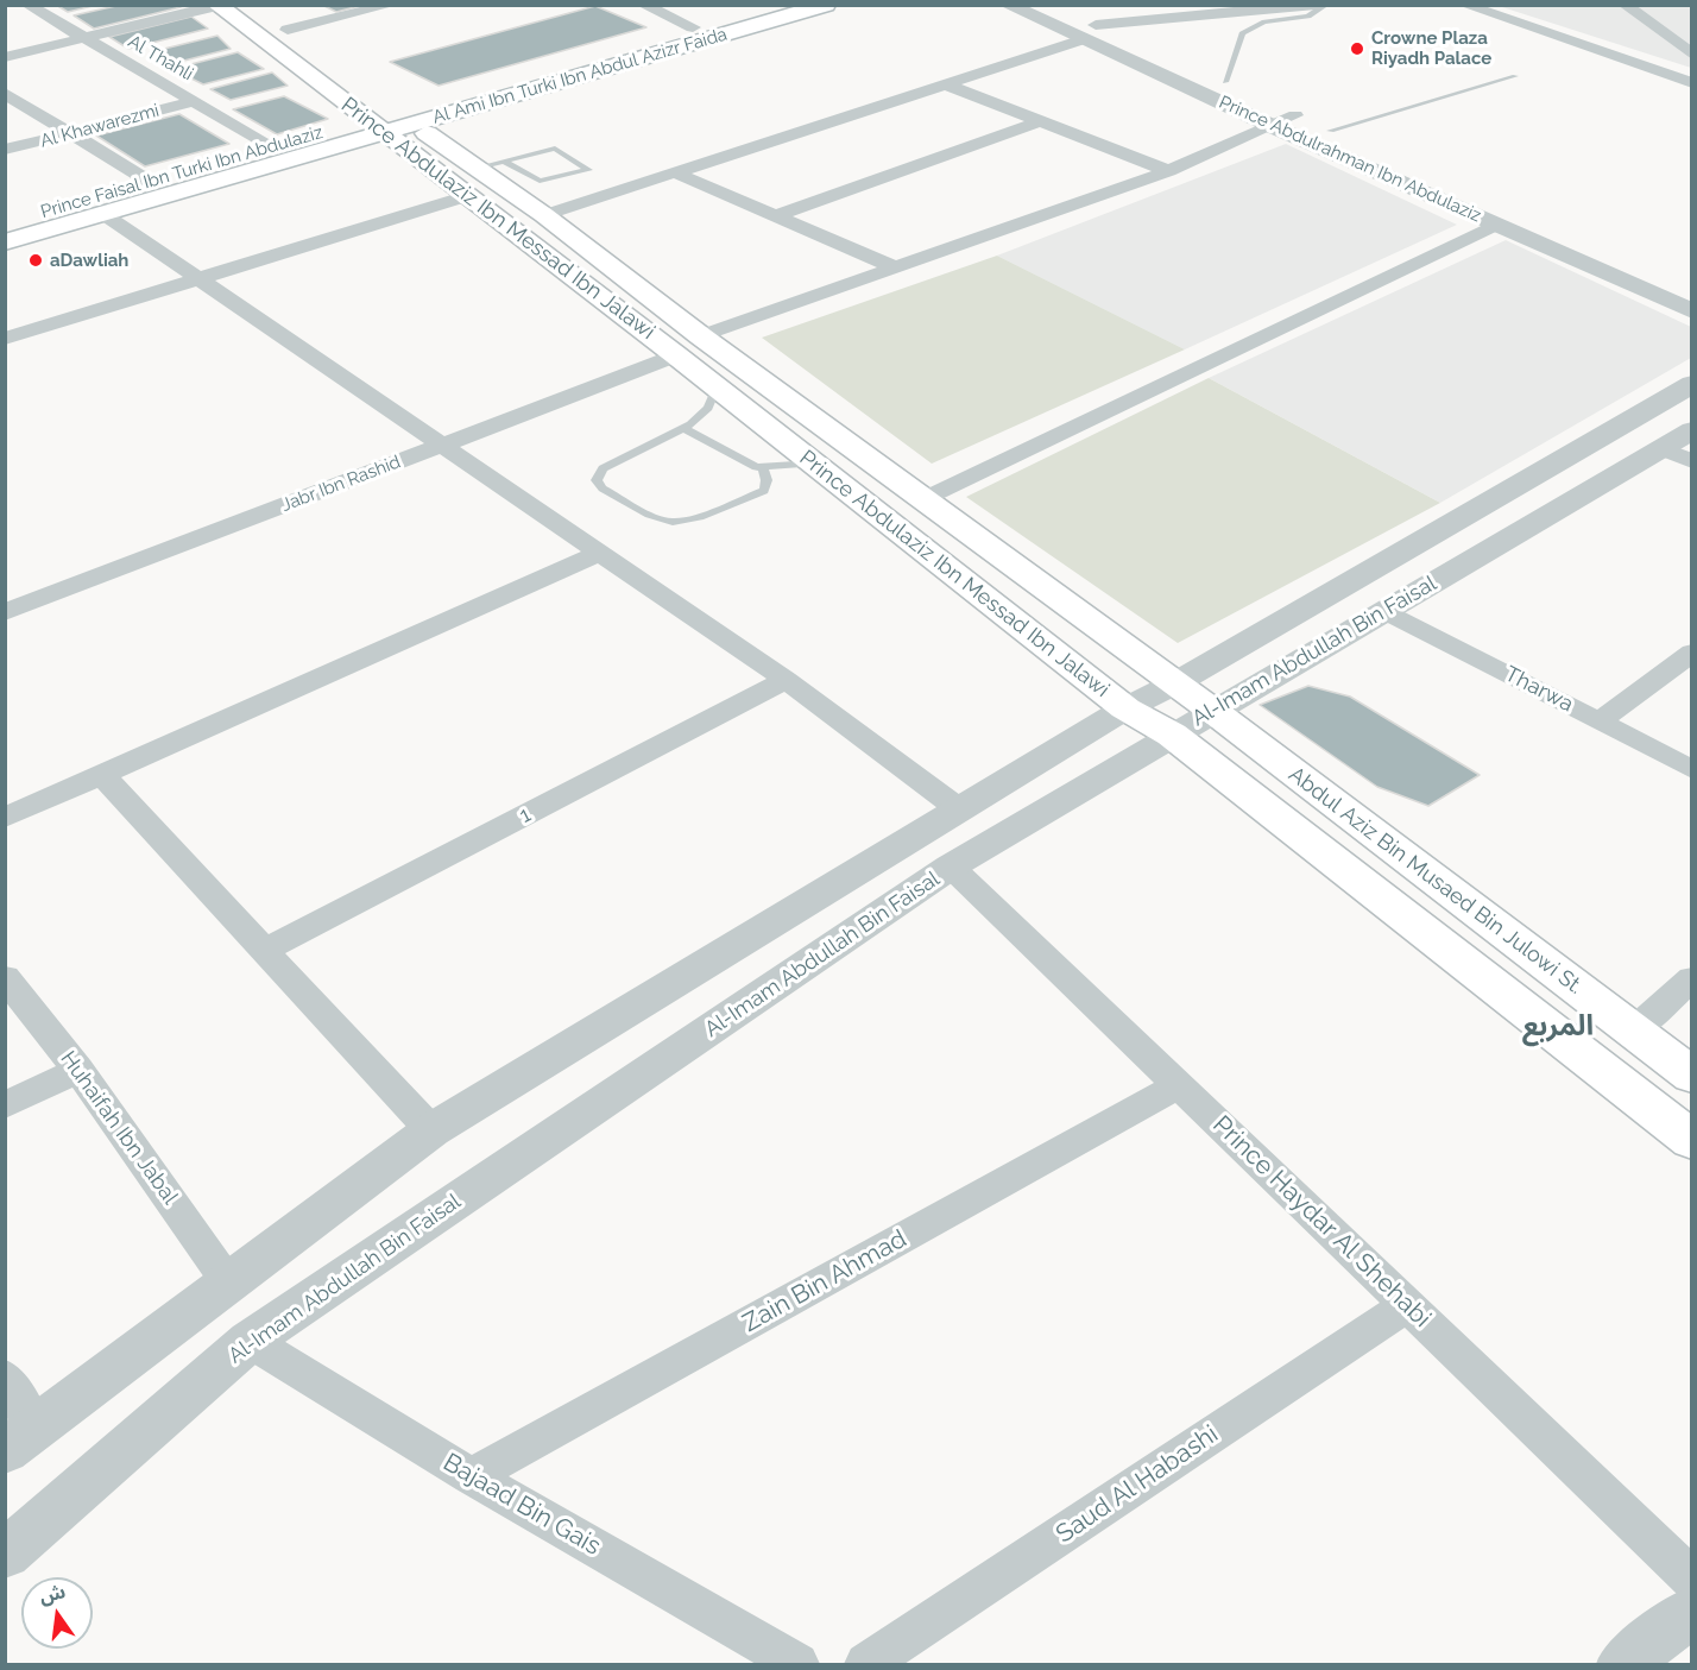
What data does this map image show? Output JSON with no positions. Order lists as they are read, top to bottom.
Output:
{
  "streets": {
    "main road": [
      "Al Ami Ibn Turki Ibn Abdul Azizr Faida",
      "Prince Faisal Ibn Turki Ibn Abdulaziz",
      "Prince Abdulaziz Ibn Messad Ibn Jalawi",
      "Abdul Aziz Bin Musaed Bin Julowi St."
    ],
    "street": [
      "Al Thahli",
      "Al Khawarezmi",
      "Prince Abdulrahman Ibn Abdulaziz",
      "Jabr Ibn Rashid",
      "Al-Imam Abdullah Bin Faisal",
      "Tharwa",
      "1",
      "Huhaifah Ibn Jabal",
      "Prince Haydar Al Shehabi",
      "Zain Bin Ahmad",
      "Saud Al Habashi",
      "Bajaad Bin Gais"
    ]
  },
  "crossings": [
    ["Al Thahli", "Al Khawarezmi"],
    ["Al Thahli", "Prince Faisal Ibn Turki Ibn Abdulaziz"],
    ["Al Ami Ibn Turki Ibn Abdul Azizr Faida", "Prince Faisal Ibn Turki Ibn Abdulaziz"],
    ["Al Ami Ibn Turki Ibn Abdul Azizr Faida", "Prince Abdulaziz Ibn Messad Ibn Jalawi"],
    ["Prince Abdulrahman Ibn Abdulaziz", "Jabr Ibn Rashid"],
    ["Prince Faisal Ibn Turki Ibn Abdulaziz", "Prince Abdulaziz Ibn Messad Ibn Jalawi"],
    ["Prince Abdulaziz Ibn Messad Ibn Jalawi", "Jabr Ibn Rashid"],
    ["Prince Abdulaziz Ibn Messad Ibn Jalawi", "Al-Imam Abdullah Bin Faisal"],
    ["Prince Abdulaziz Ibn Messad Ibn Jalawi", "Abdul Aziz Bin Musaed Bin Julowi St."],
    ["Al-Imam Abdullah Bin Faisal", "Tharwa"],
    ["Al-Imam Abdullah Bin Faisal", "Abdul Aziz Bin Musaed Bin Julowi St."],
    ["Al-Imam Abdullah Bin Faisal", "Huhaifah Ibn Jabal"],
    ["Al-Imam Abdullah Bin Faisal", "Prince Haydar Al Shehabi"],
    ["Al-Imam Abdullah Bin Faisal", "Bajaad Bin Gais"],
    ["Prince Haydar Al Shehabi", "Zain Bin Ahmad"],
    ["Prince Haydar Al Shehabi", "Saud Al Habashi"],
    ["Zain Bin Ahmad", "Bajaad Bin Gais"]
  ],
  "districts": ["المربع"],
  "places": ["Crowne Plaza Riyadh Palace", "aDawliah"],
  "north": "top"
}
